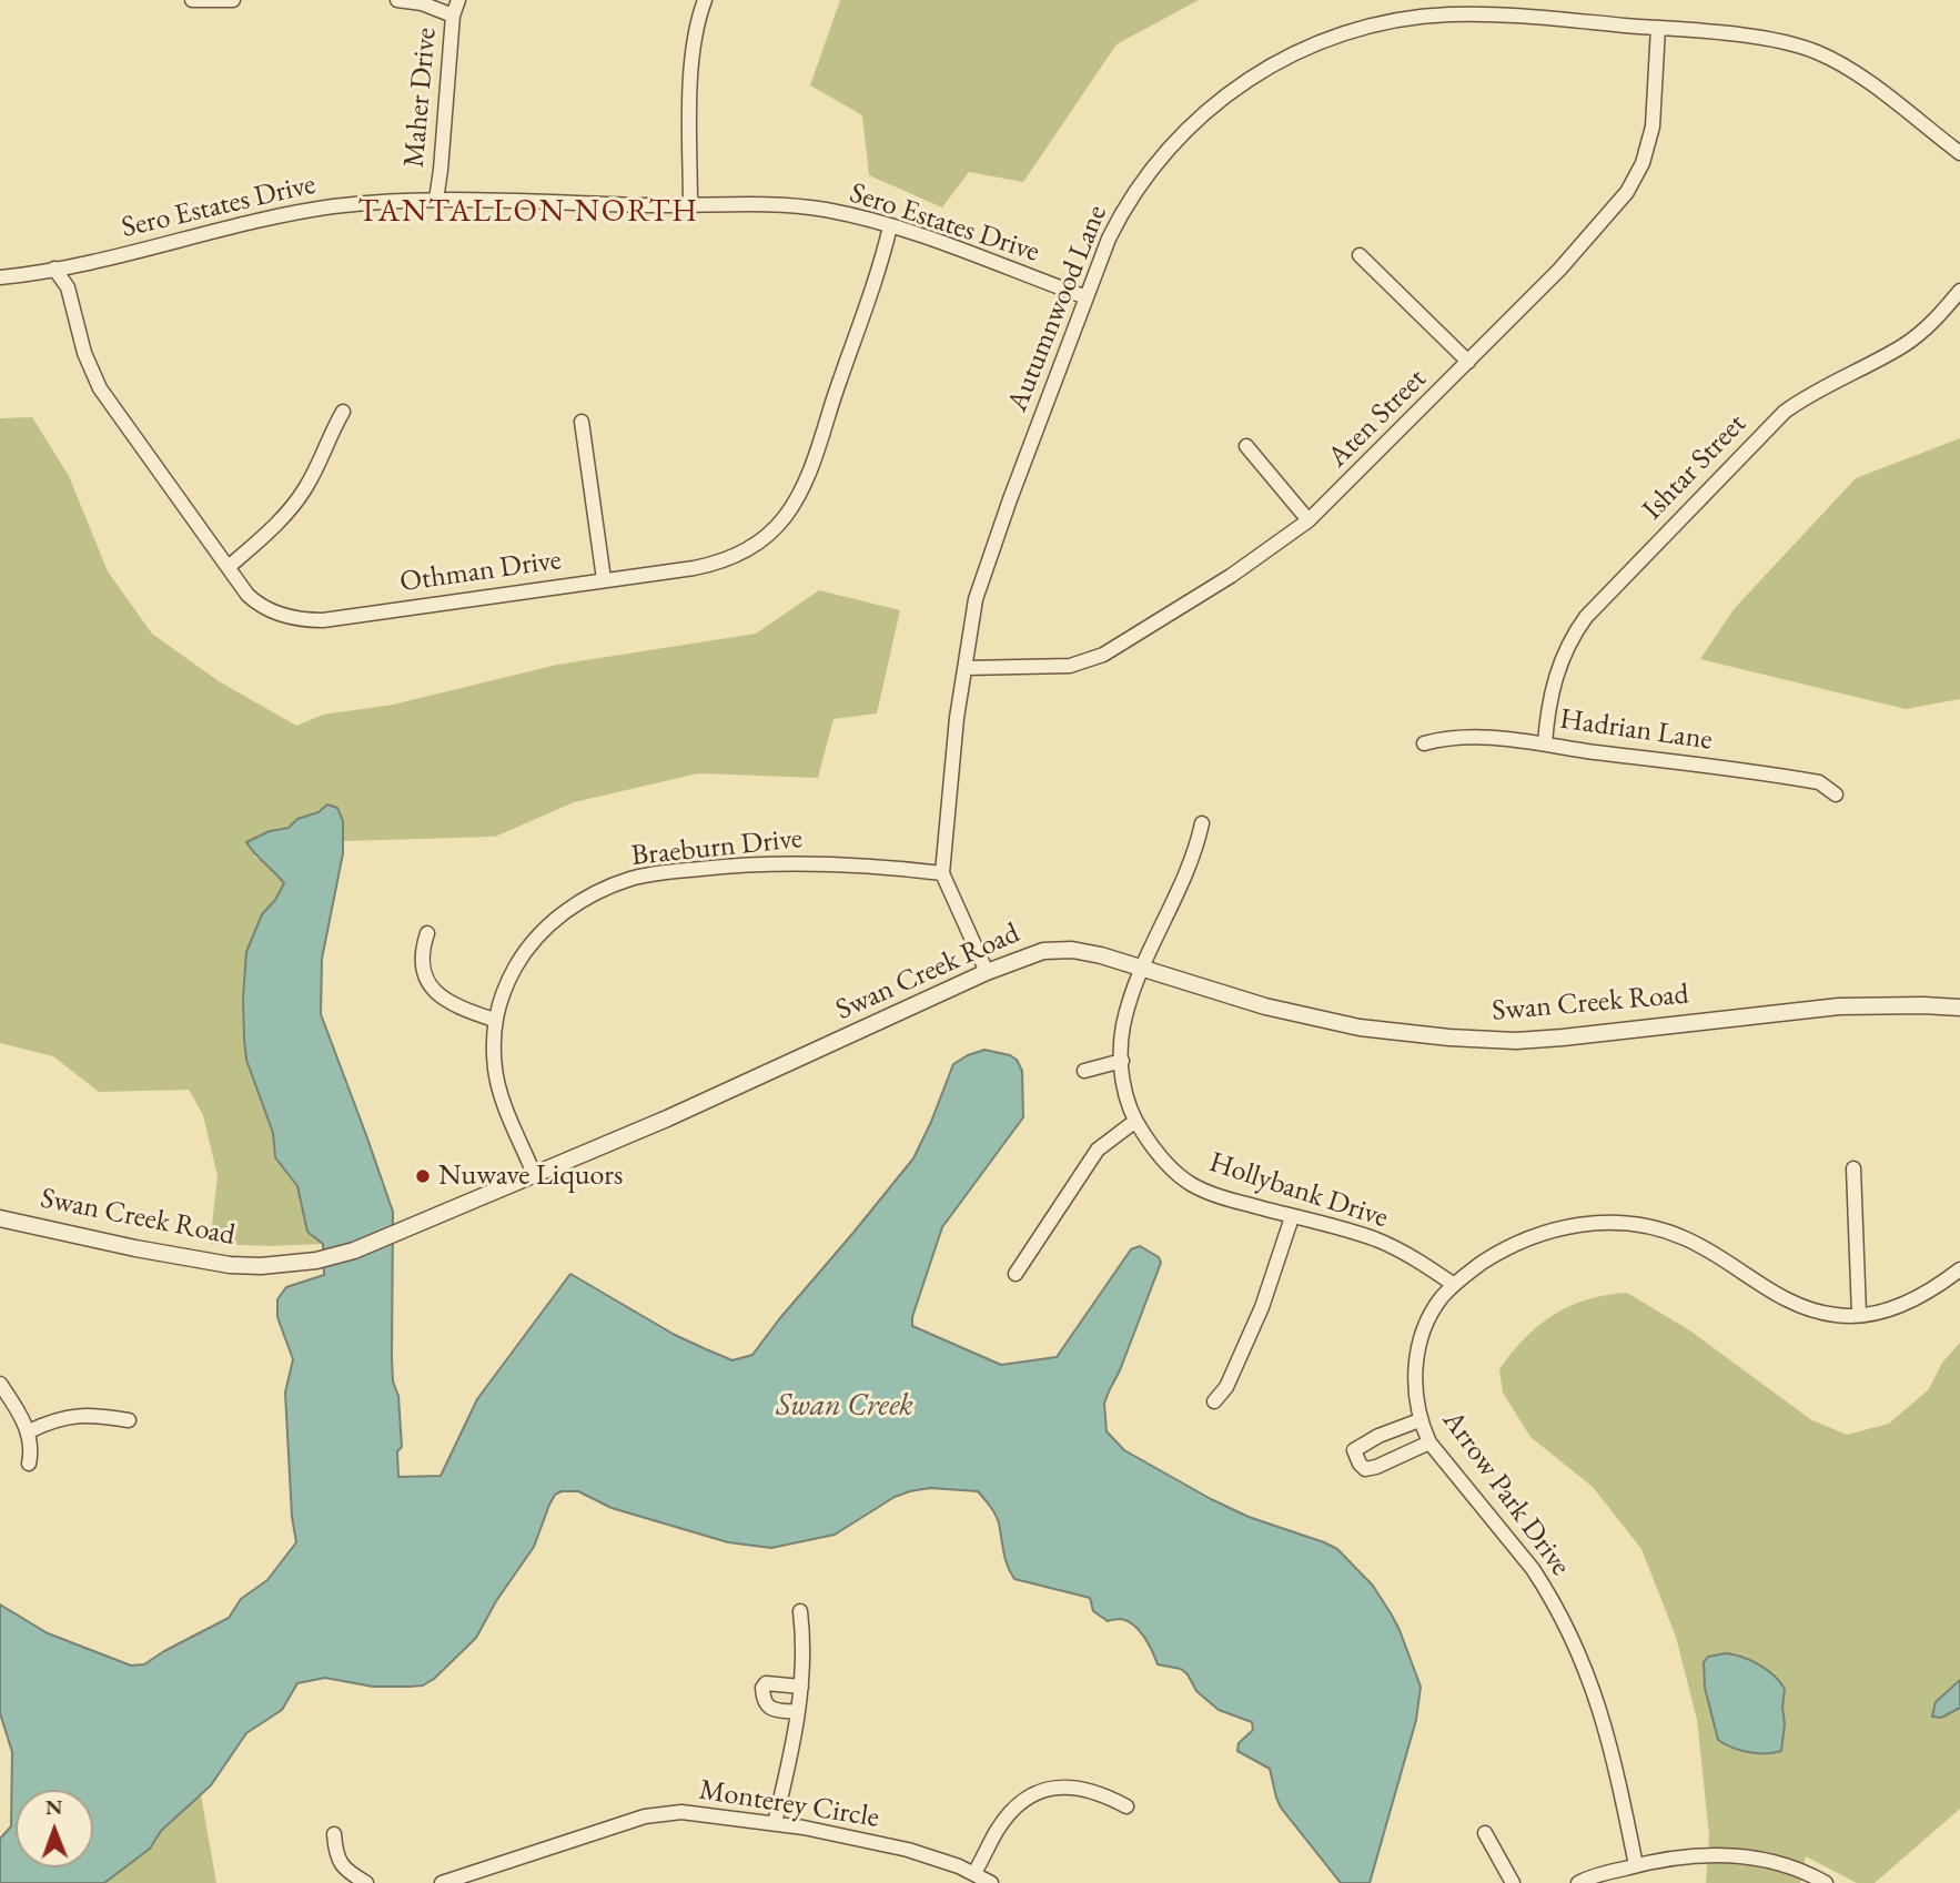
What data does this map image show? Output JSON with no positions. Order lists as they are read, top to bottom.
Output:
{
  "streets": {
    "street": [
      "Maher Drive",
      "Sero Estates Drive",
      "Autumnwood Lane",
      "Aten Street",
      "Ishtar Street",
      "Othman Drive",
      "Hadrian Lane",
      "Braeburn Drive",
      "Swan Creek Road",
      "Hollybank Drive",
      "Arrow Park Drive",
      "Monterey Circle"
    ]
  },
  "crossings": [
    ["Maher Drive", "Sero Estates Drive"],
    ["Sero Estates Drive", "Autumnwood Lane"],
    ["Sero Estates Drive", "Othman Drive"],
    ["Autumnwood Lane", "Aten Street"],
    ["Autumnwood Lane", "Braeburn Drive"],
    ["Autumnwood Lane", "Swan Creek Road"],
    ["Ishtar Street", "Hadrian Lane"],
    ["Braeburn Drive", "Swan Creek Road"],
    ["Swan Creek Road", "Hollybank Drive"],
    ["Hollybank Drive", "Arrow Park Drive"]
  ],
  "districts": ["TANTALLON NORTH"],
  "water": ["Swan Creek"],
  "places": ["Nuwave Liquors"],
  "north": "top"
}
